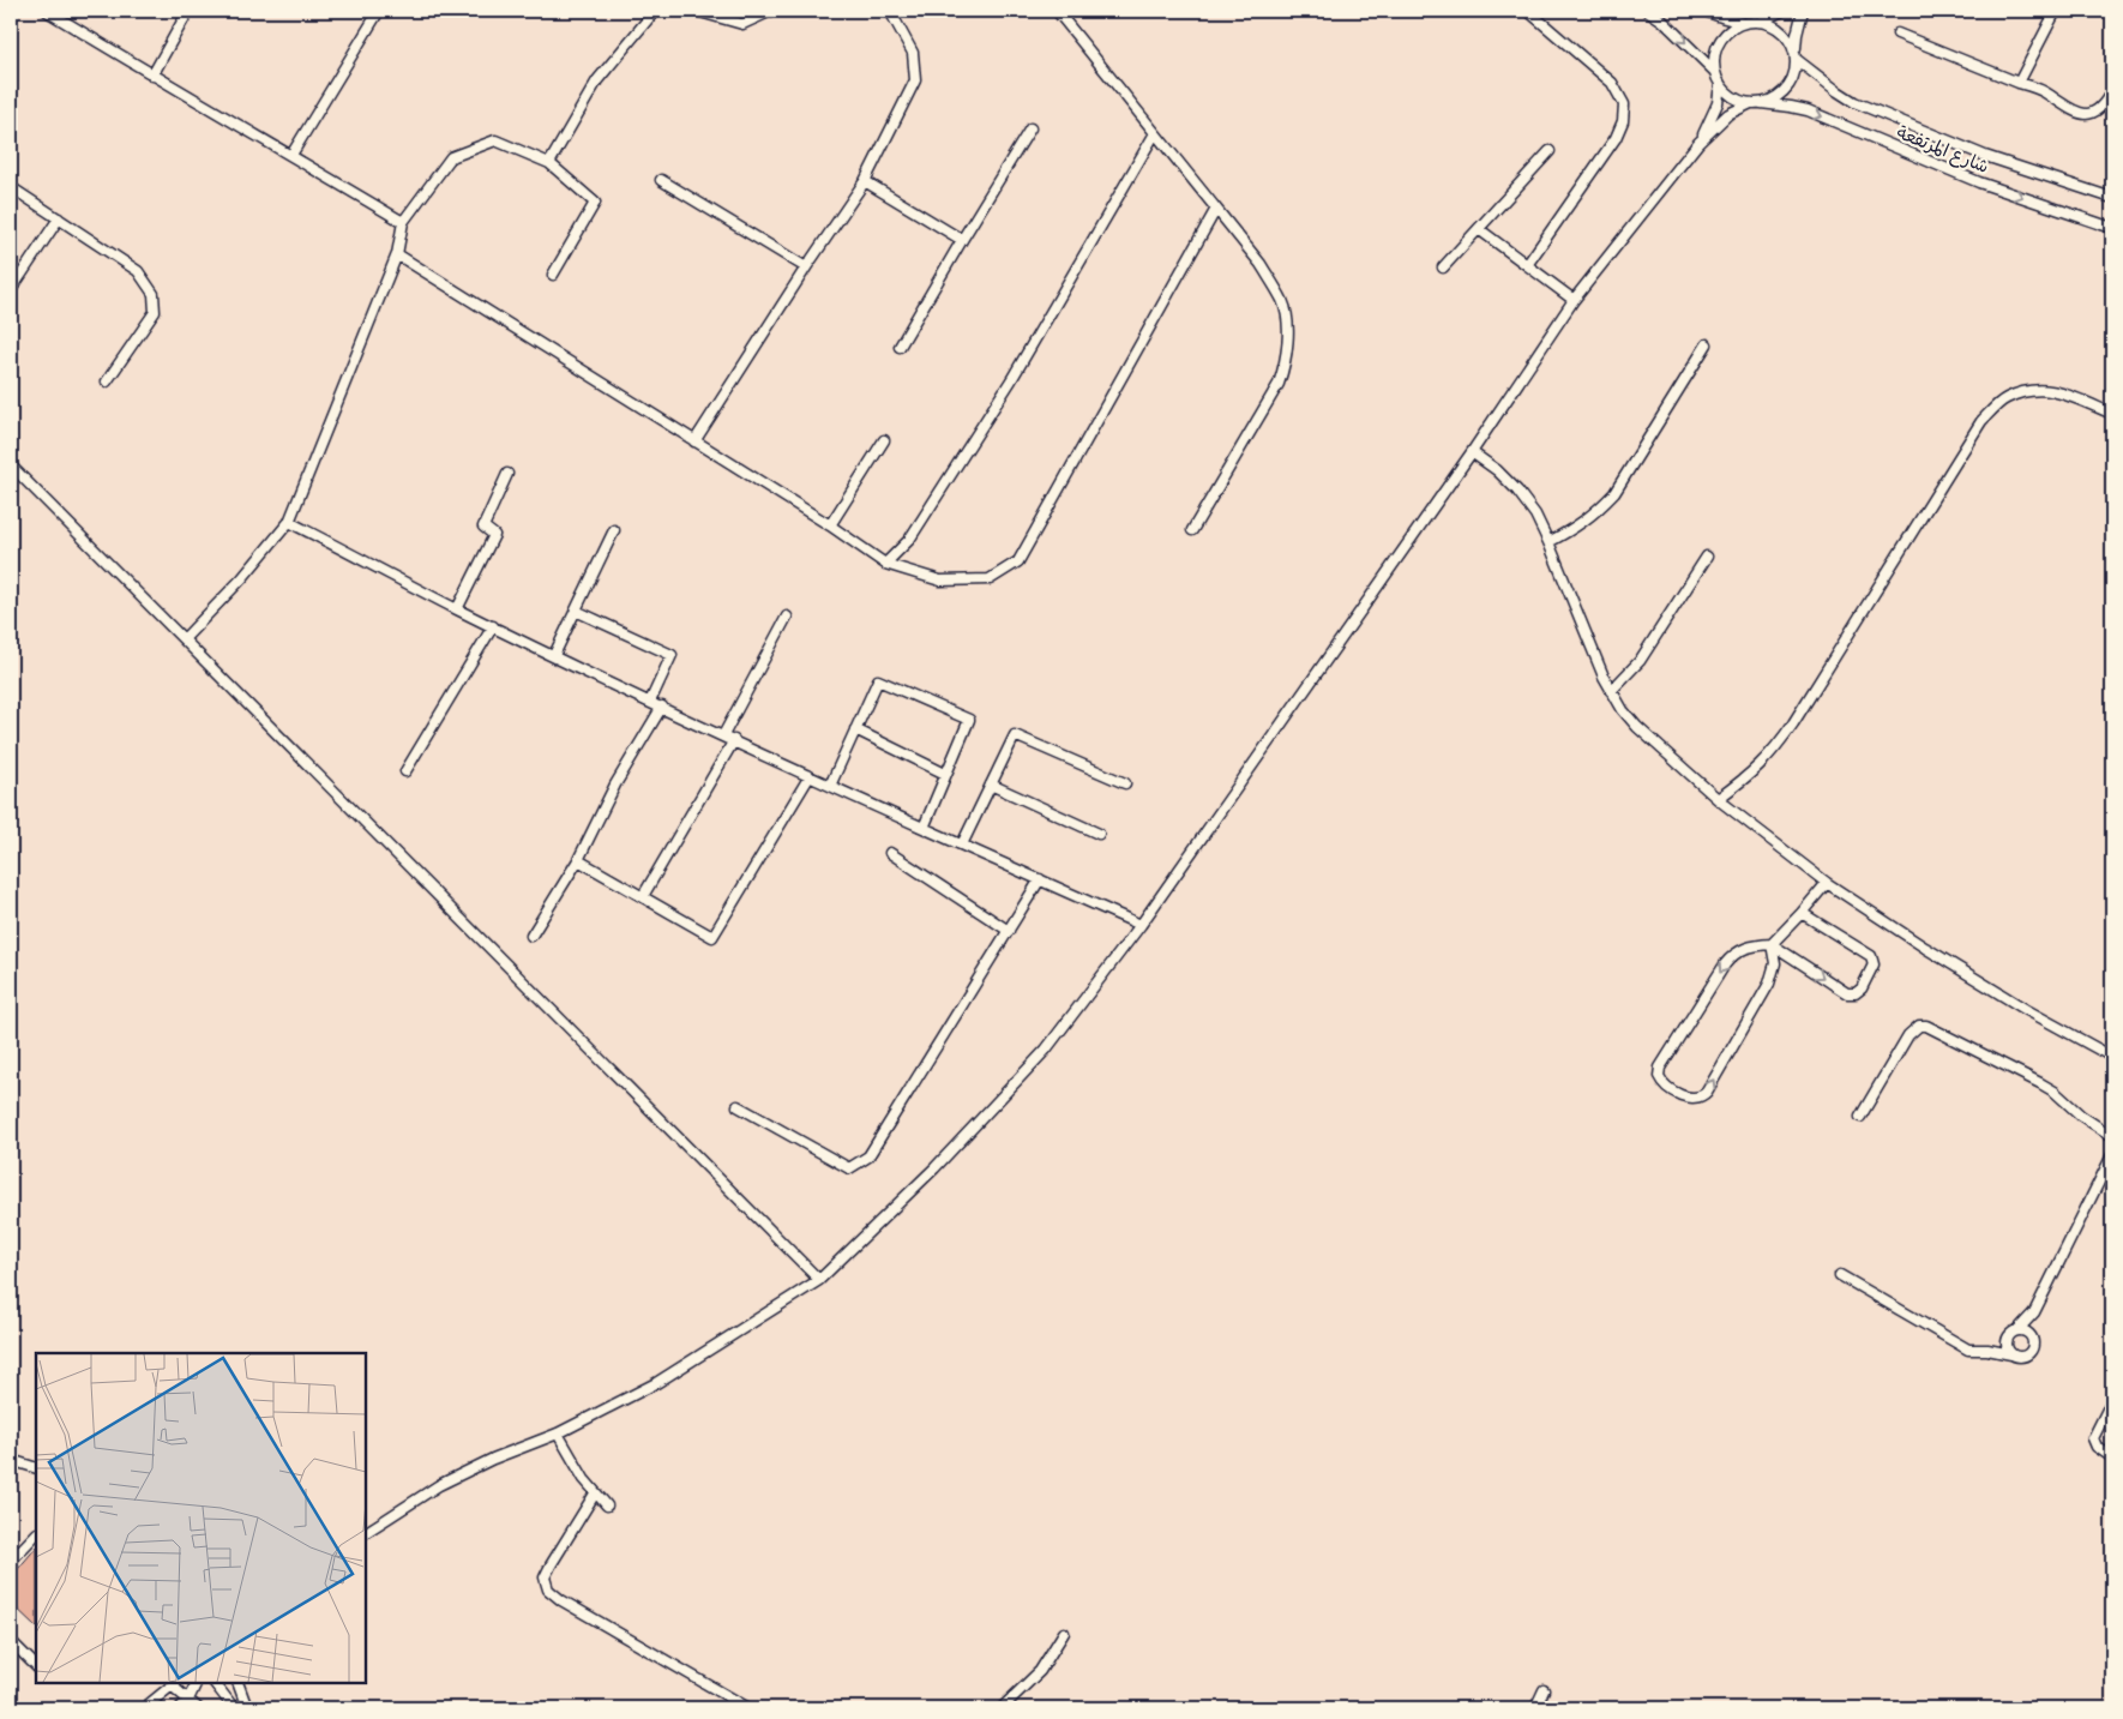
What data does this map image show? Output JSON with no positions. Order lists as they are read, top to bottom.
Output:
{
  "streets": {
    "lane": ["شارع المرتفعة"]
  }
}
